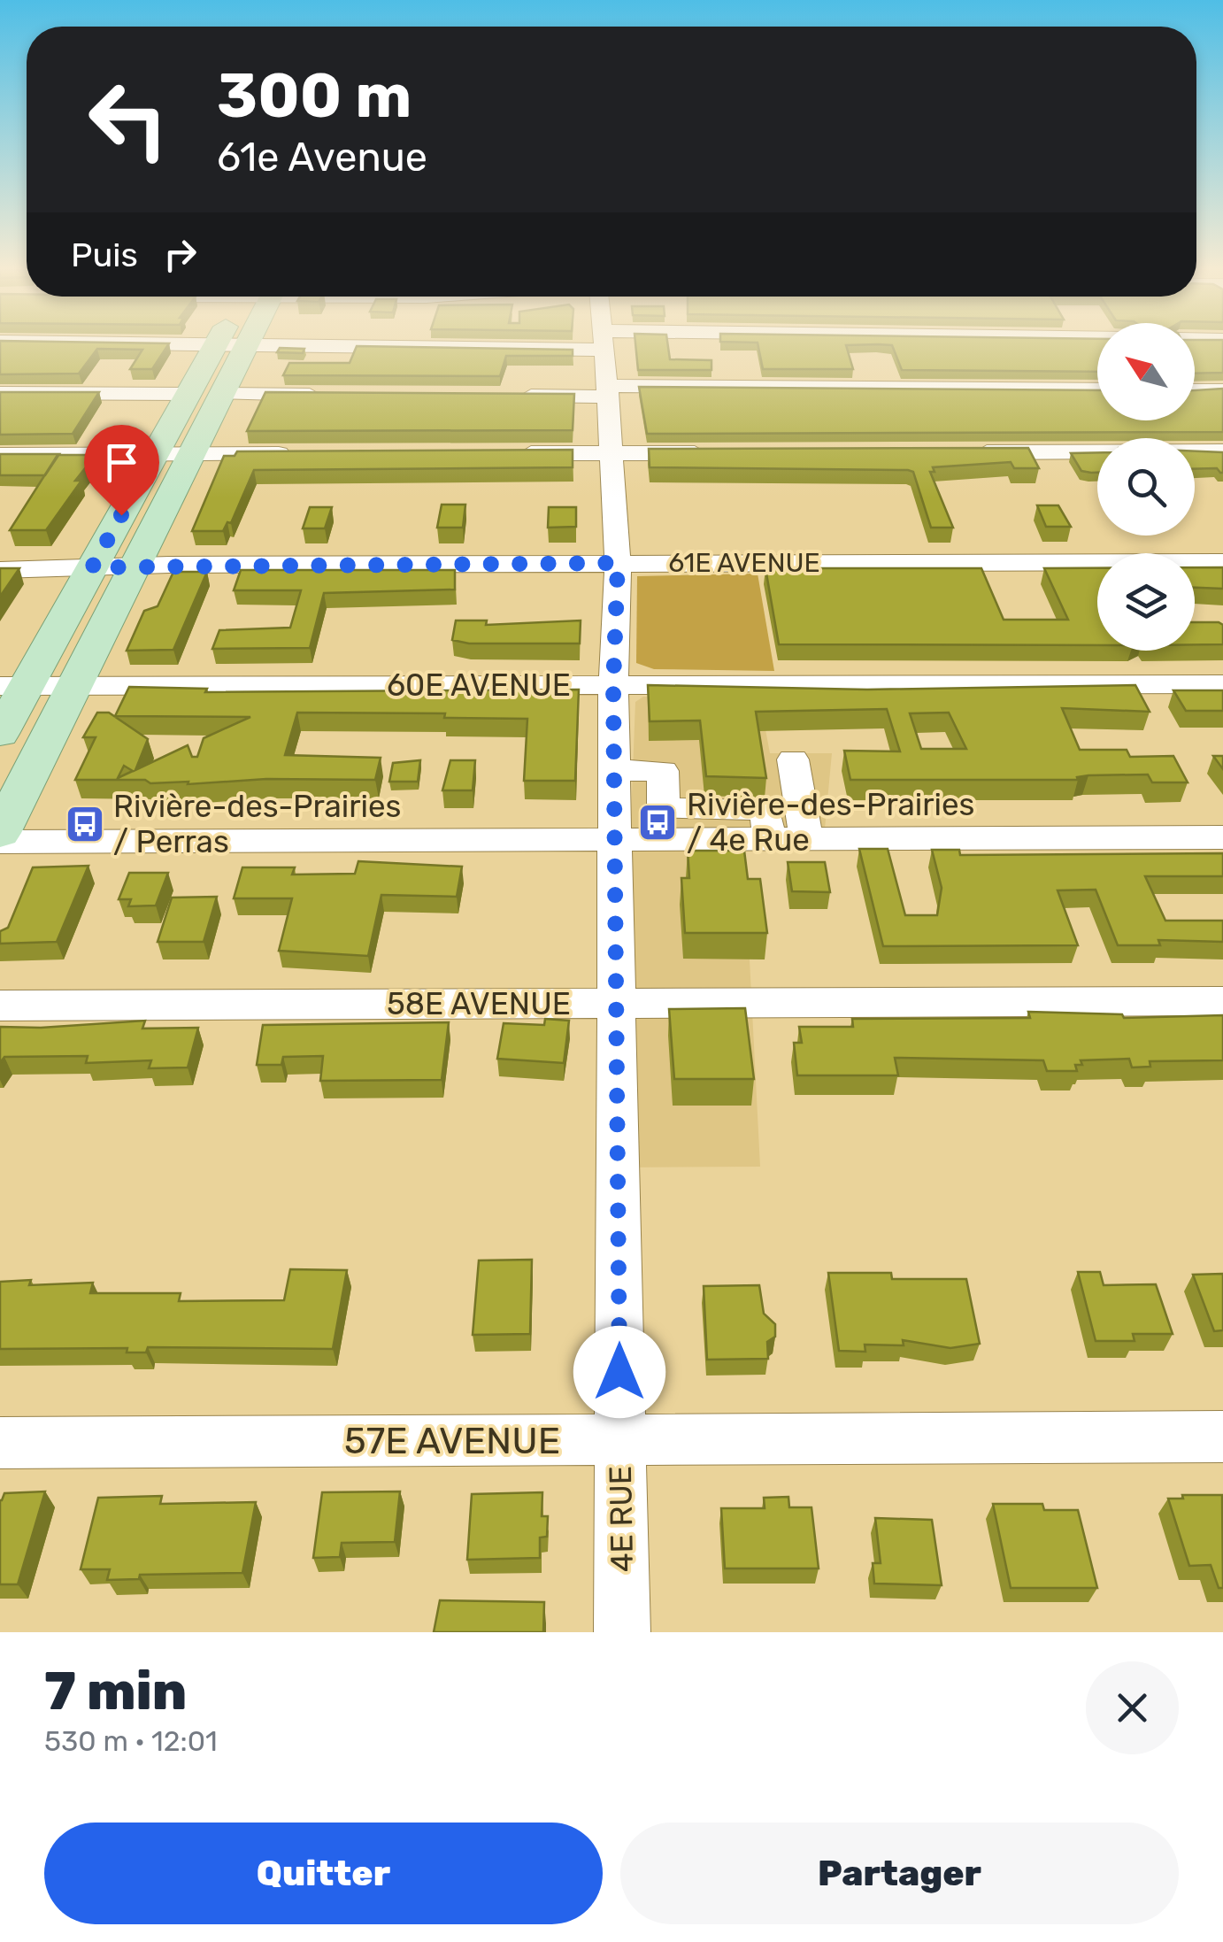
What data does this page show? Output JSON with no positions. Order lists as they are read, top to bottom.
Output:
{
  "streets": {
    "street": [
      "61E AVENUE",
      "60E AVENUE",
      "58E AVENUE",
      "57E AVENUE",
      "4E RUE"
    ]
  },
  "crossings": [
    ["61E AVENUE", "4E RUE"],
    ["60E AVENUE", "4E RUE"],
    ["58E AVENUE", "4E RUE"],
    ["57E AVENUE", "4E RUE"]
  ],
  "places": {
    "bus stop": ["Rivière-des-Prairies / 4e Rue", "Rivière-des-Prairies / Perras"]
  },
  "north": "top left",
  "page": {
    "turn": ["300 m", "61e Avenue"],
    "then": "Puis",
    "heading": ["7 min", "530 m · 12:01"],
    "buttons": ["Quitter", "Partager"]
  }
}
